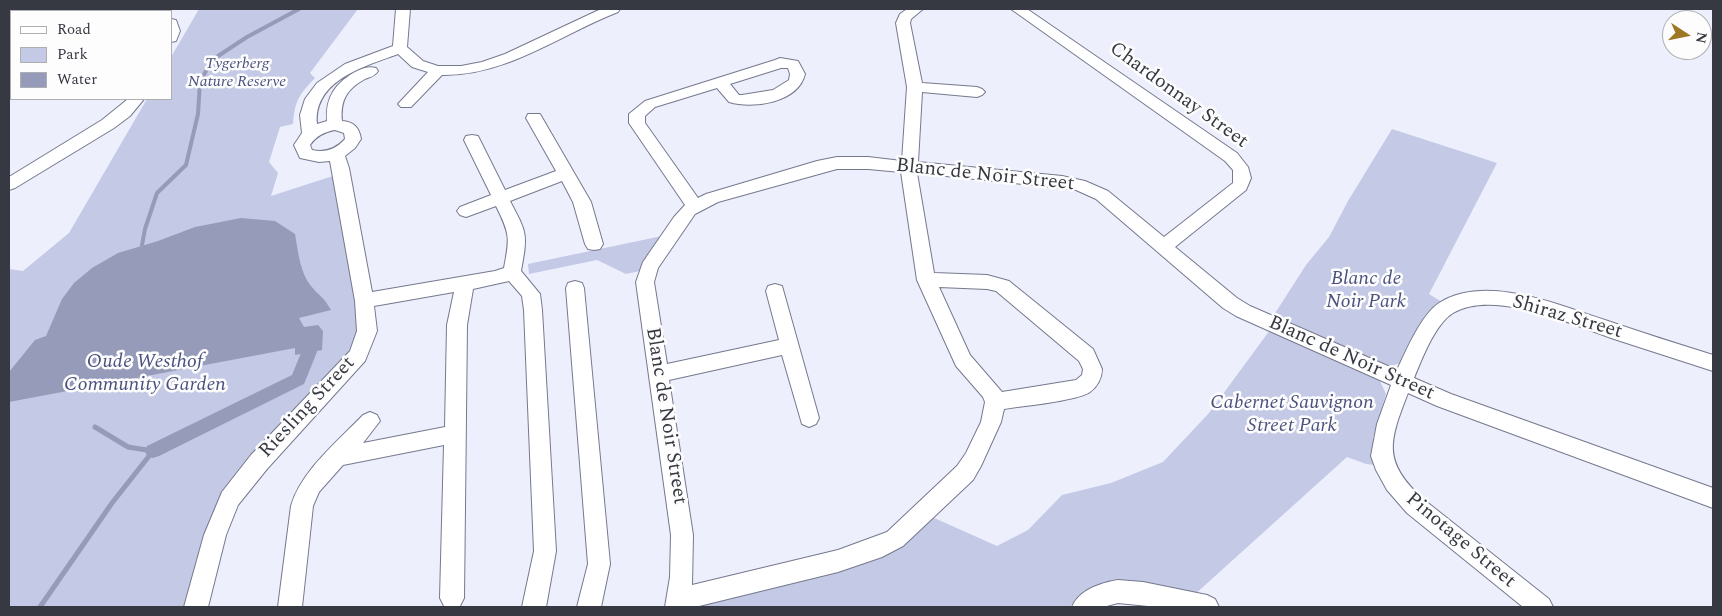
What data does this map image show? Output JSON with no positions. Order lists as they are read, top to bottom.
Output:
{
  "streets": {
    "street": [
      "Chardonnay Street",
      "Blanc de Noir Street",
      "Shiraz Street",
      "Riesling Street",
      "Pinotage Street"
    ]
  },
  "crossings": [
    ["Chardonnay Street", "Blanc de Noir Street"],
    ["Blanc de Noir Street", "Shiraz Street"],
    ["Blanc de Noir Street", "Pinotage Street"],
    ["Shiraz Street", "Pinotage Street"]
  ],
  "parks": [
    "Tygerberg Nature Reserve",
    "Blanc de Noir Park",
    "Oude Westhof Community Garden",
    "Cabernet Sauvignon Street Park"
  ],
  "legend": ["Road", "Park", "Water"],
  "north": "right"
}
